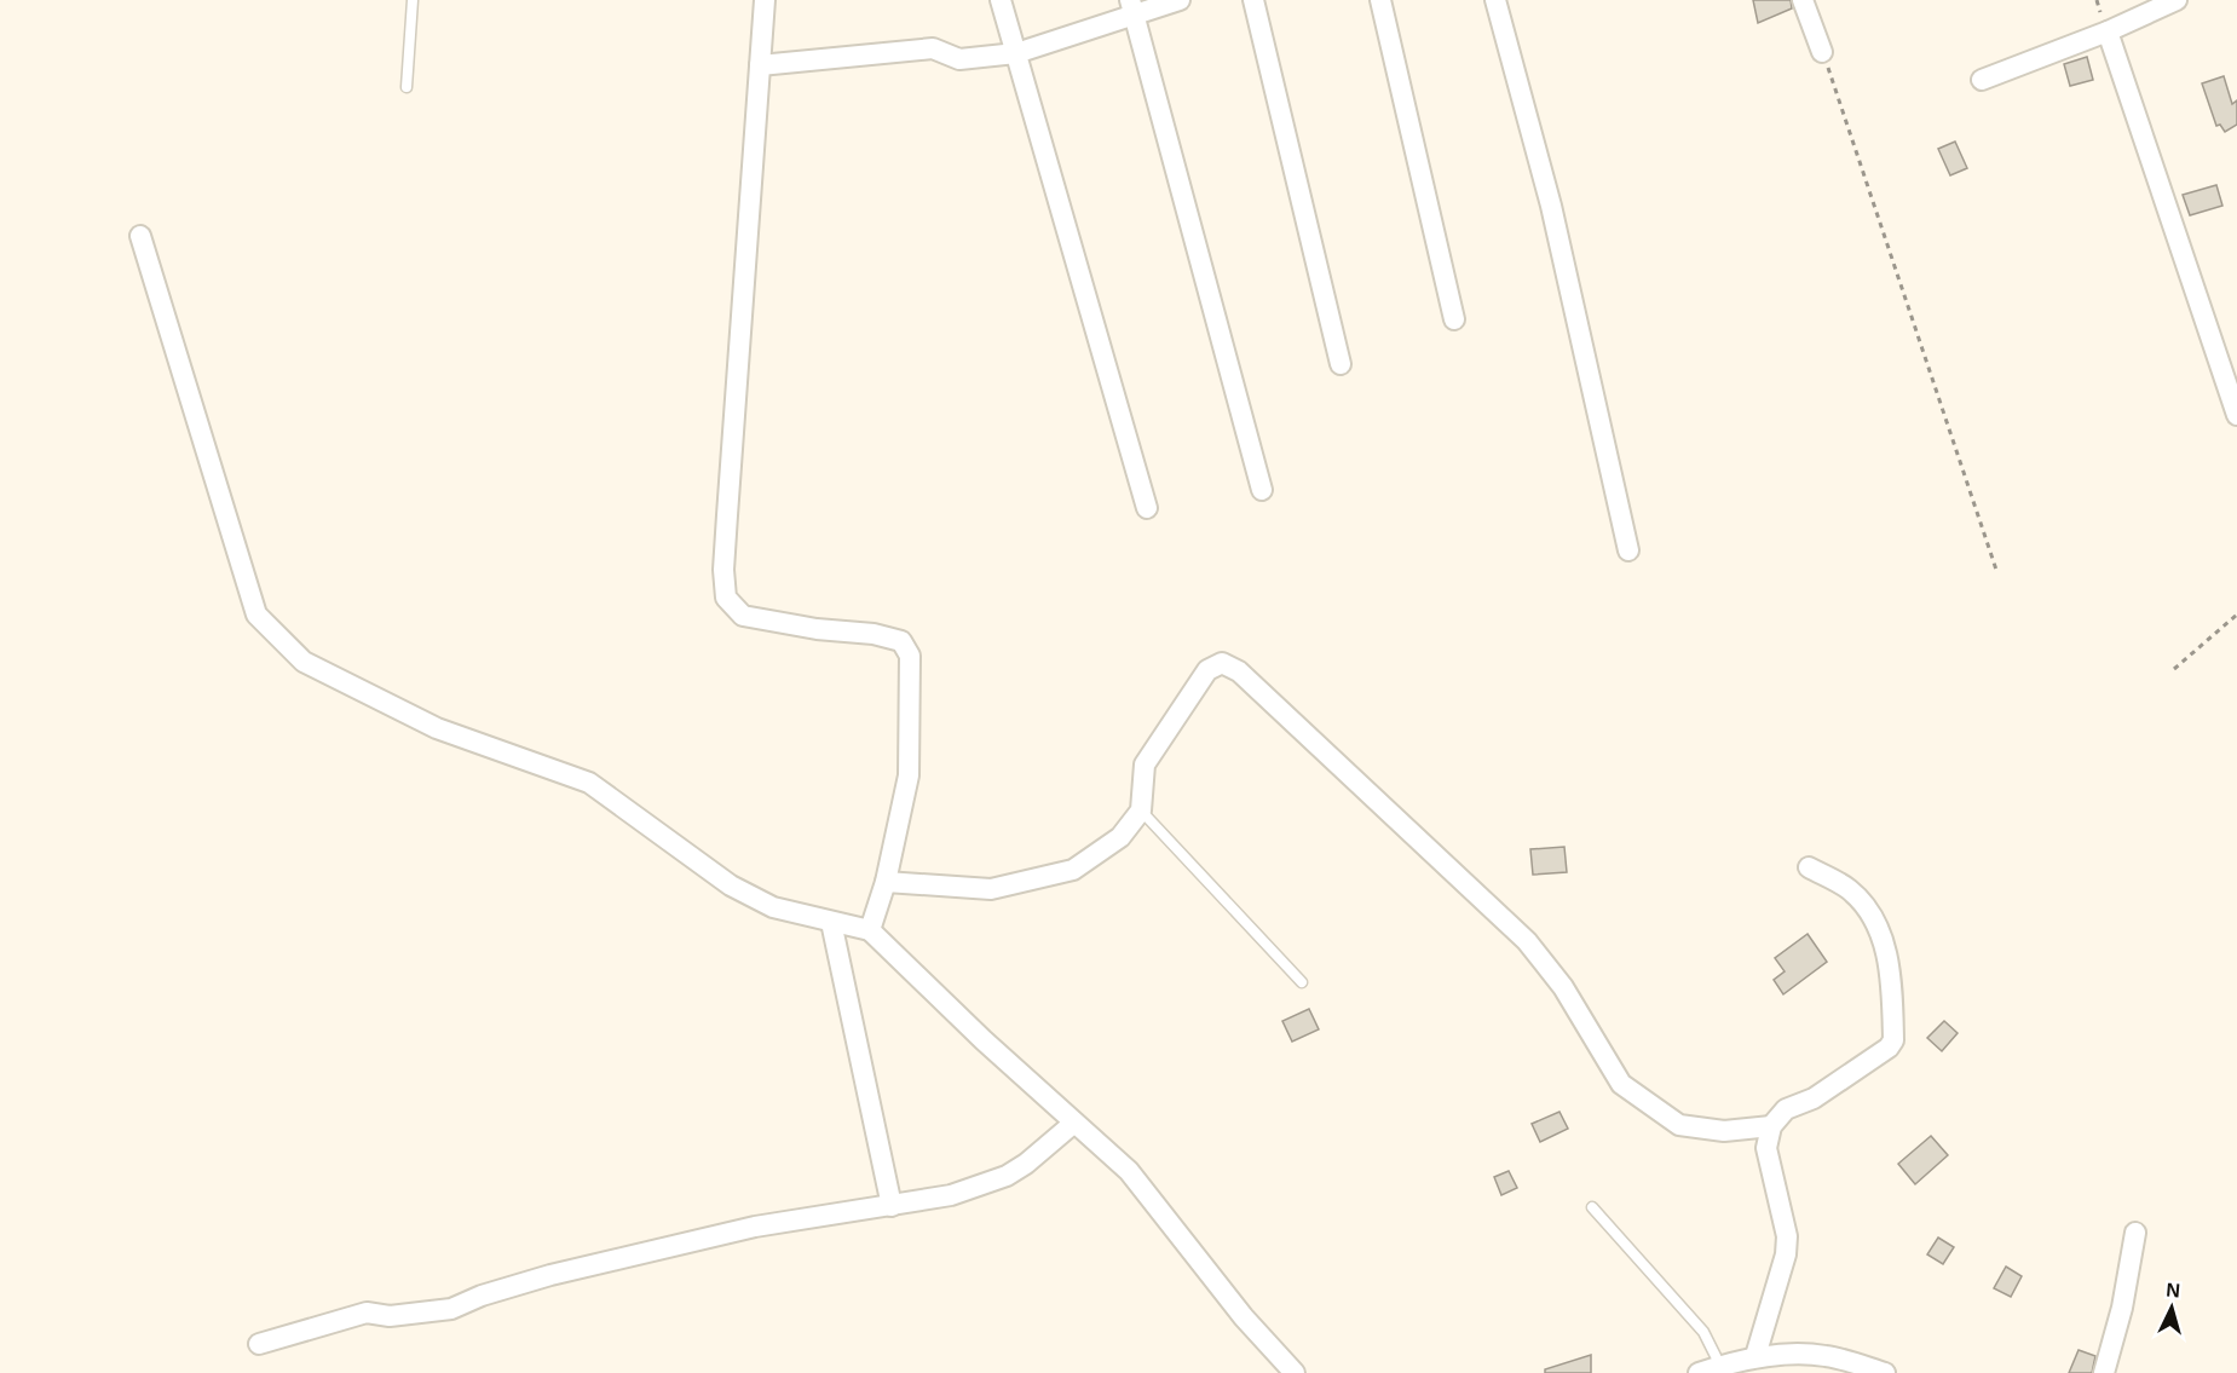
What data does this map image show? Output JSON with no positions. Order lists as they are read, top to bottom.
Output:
{
  "north": "top"
}
